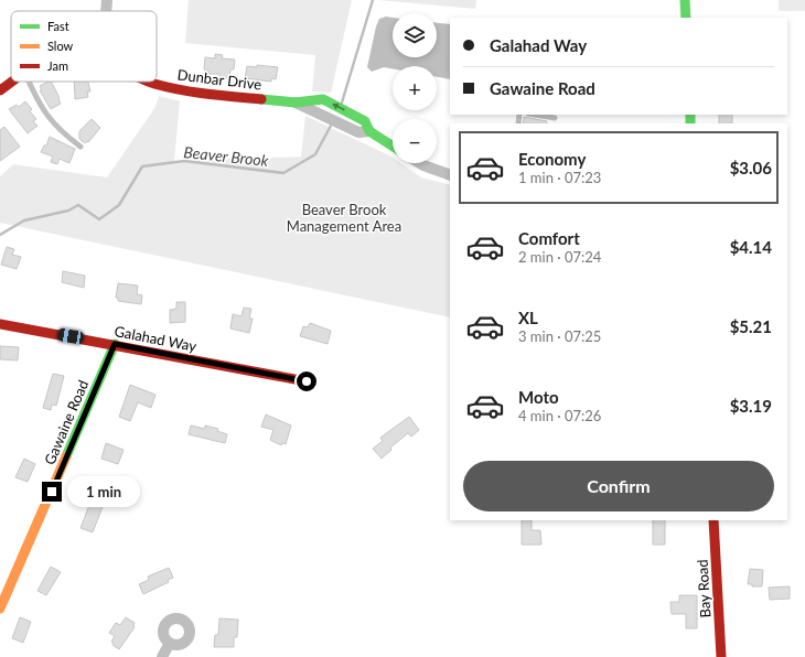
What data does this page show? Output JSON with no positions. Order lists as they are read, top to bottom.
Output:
{
  "streets": {
    "street": [
      "Dunbar Drive",
      "Galahad Way",
      "Gawaine Road",
      "Bay Road"
    ]
  },
  "crossings": [
    ["Galahad Way", "Gawaine Road"]
  ],
  "water": ["Beaver Brook"],
  "parks": ["Beaver Brook Management Area"],
  "legend": ["Fast", "Slow", "Jam"],
  "page": {
    "map_buttons": ["+", "−"],
    "banner": ["Galahad Way", "Gawaine Road"],
    "list": [
      {
        "name": "Economy",
        "note": "1 min · 07:23",
        "value": "$3.06"
      },
      {
        "name": "Comfort",
        "note": "2 min · 07:24",
        "value": "$4.14"
      },
      {
        "name": "XL",
        "note": "3 min · 07:25",
        "value": "$5.21"
      },
      {
        "name": "Moto",
        "note": "4 min · 07:26",
        "value": "$3.19"
      }
    ],
    "buttons": "Confirm",
    "bubble": "1 min"
  }
}
